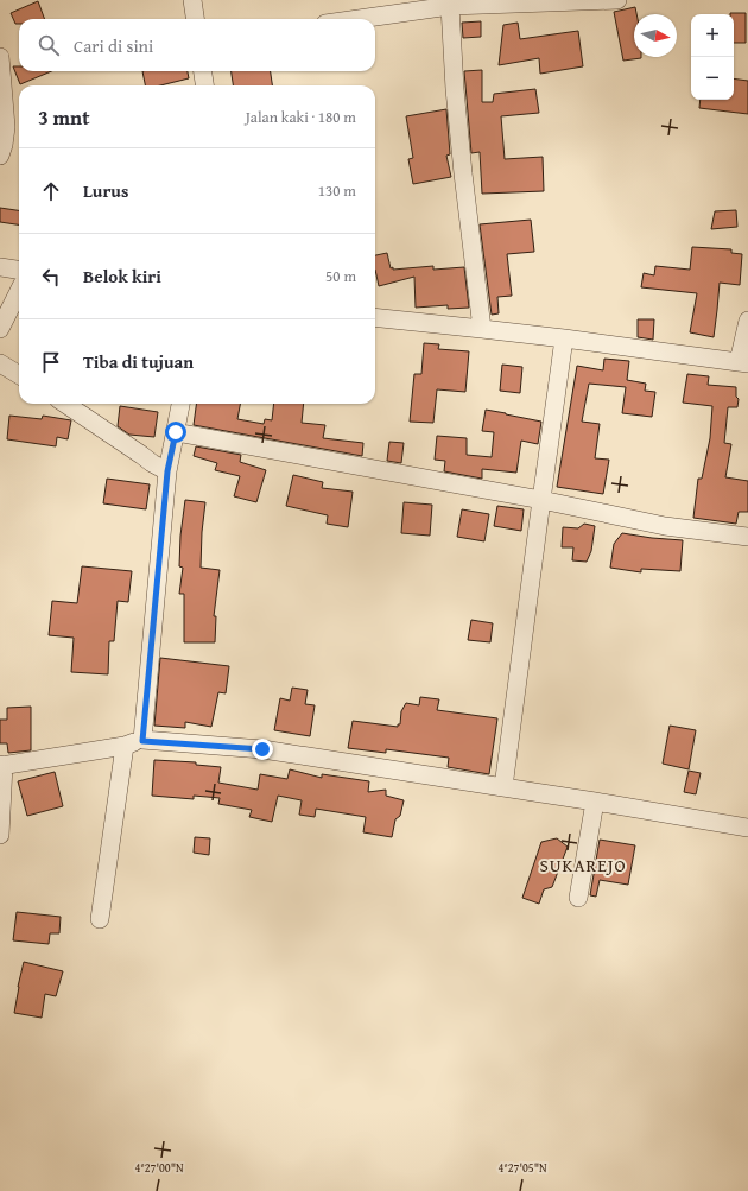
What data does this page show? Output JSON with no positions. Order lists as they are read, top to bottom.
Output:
{
  "districts": ["SUKAREJO"],
  "north": "right",
  "page": {
    "map_buttons": ["+", "−"],
    "search": "Cari di sini",
    "heading": ["3 mnt", "Jalan kaki · 180 m"],
    "list": [
      ["Lurus", "130 m"],
      ["Belok kiri", "50 m"],
      "Tiba di tujuan"
    ]
  },
  "coordinates": ["4°27'00\"N", "4°27'05\"N"]
}
